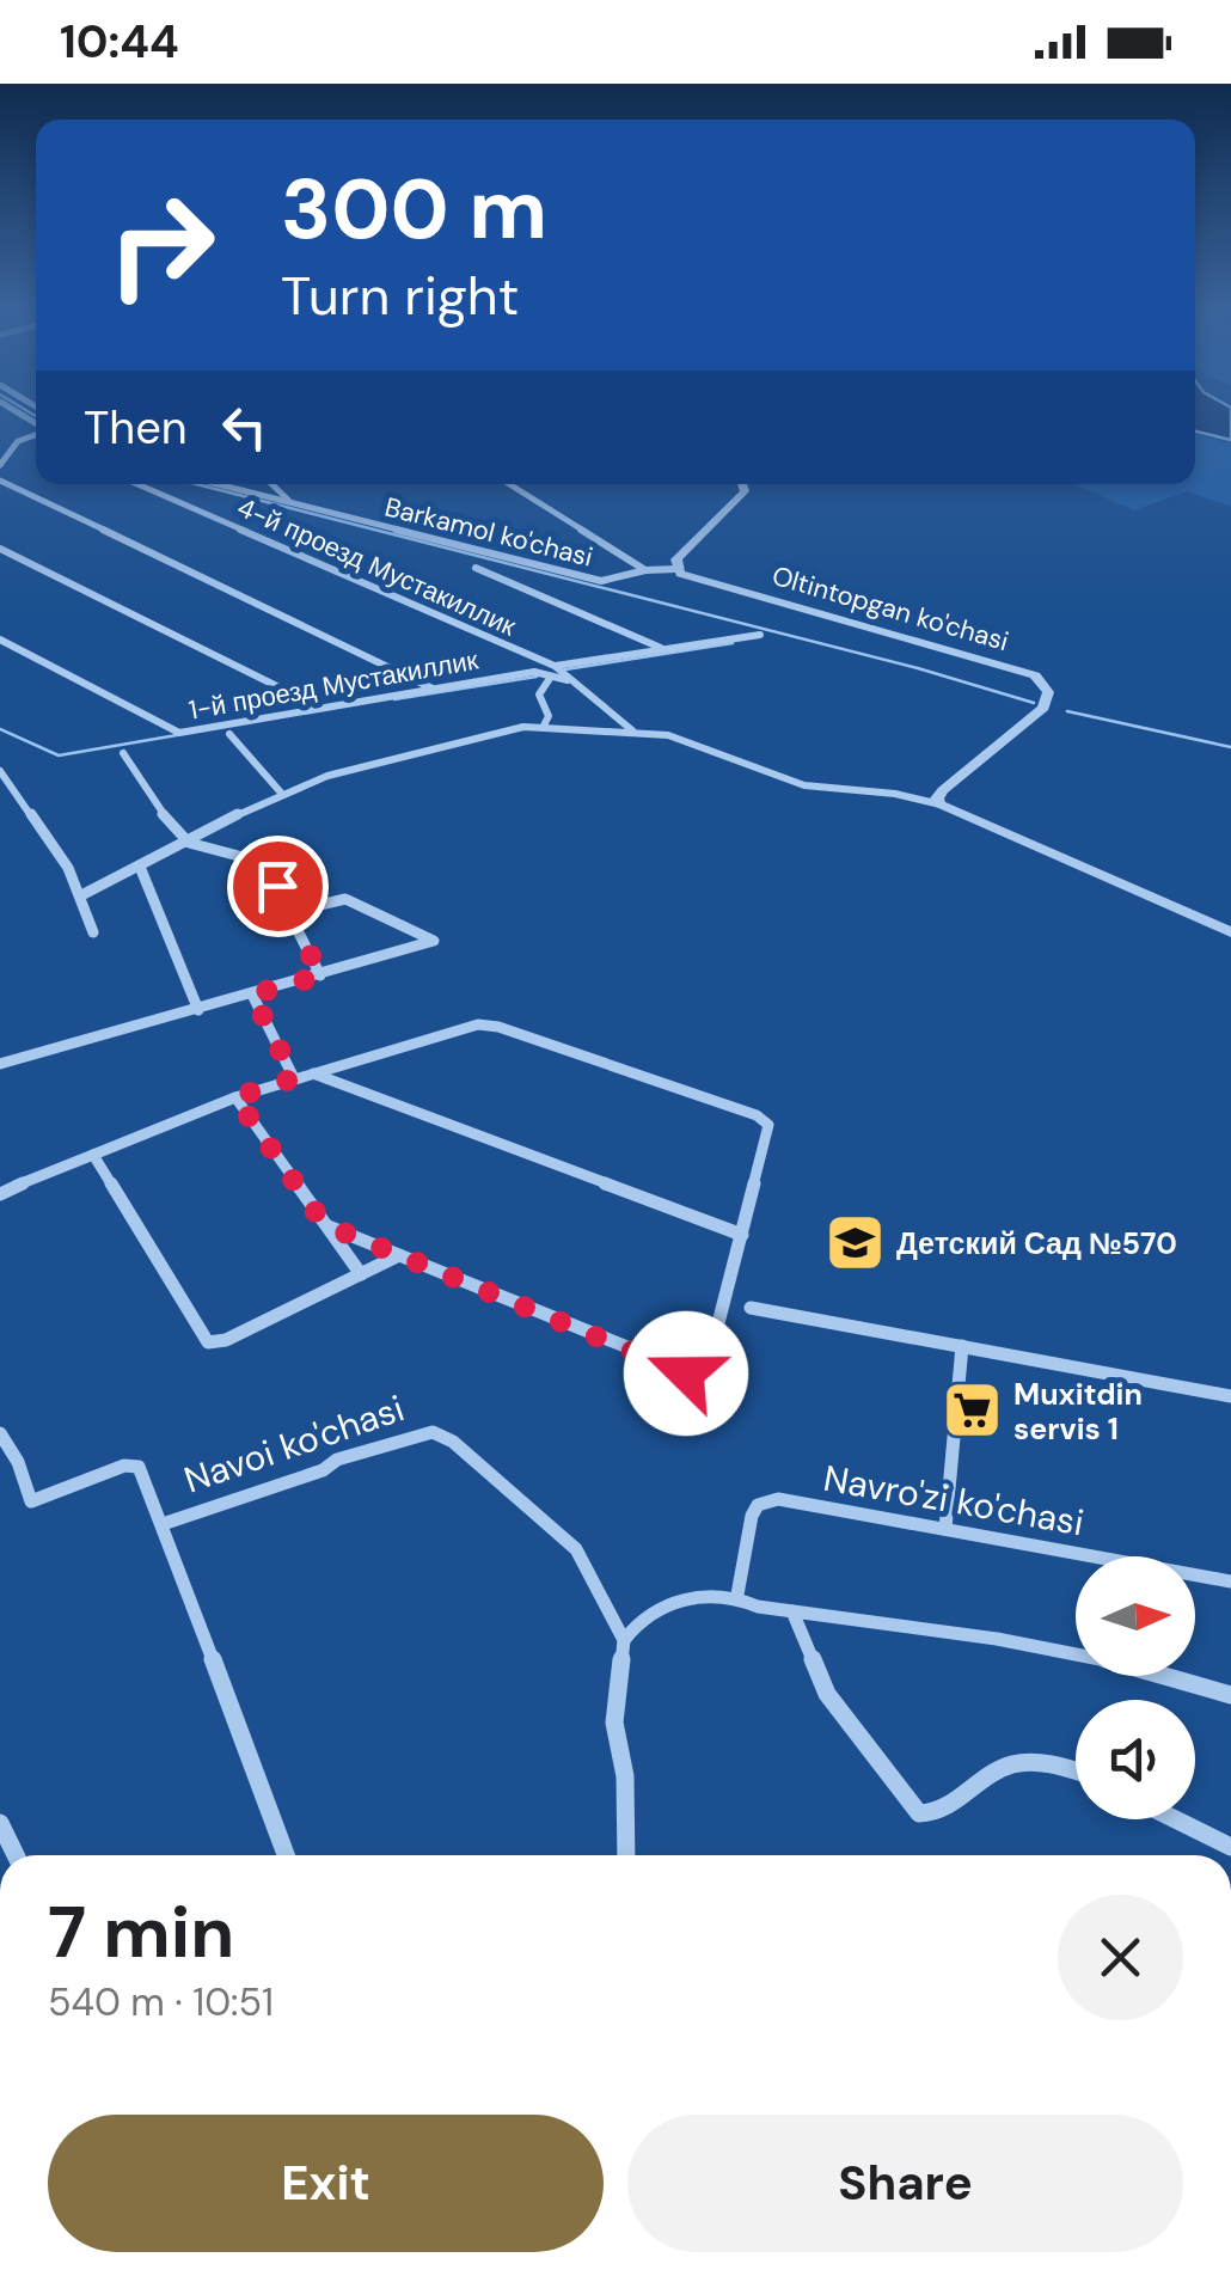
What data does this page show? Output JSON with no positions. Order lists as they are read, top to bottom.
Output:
{
  "streets": {
    "street": [
      "Barkamol ko'chasi",
      "4-й проезд Мустакиллик",
      "Oltintopgan ko'chasi",
      "1-й проезд Мустакиллик",
      "Navoi ko'chasi",
      "Navro'zi ko'chasi"
    ]
  },
  "crossings": [
    ["Barkamol ko'chasi", "Oltintopgan ko'chasi"],
    ["4-й проезд Мустакиллик", "1-й проезд Мустакиллик"]
  ],
  "places": {
    "school or university": ["Детский Сад №570"],
    "supermarket": ["Muxitdin servis 1"]
  },
  "north": "right",
  "page": {
    "status": "10:44",
    "turn": ["300 m", "Turn right"],
    "then": "Then",
    "heading": ["7 min", "540 m · 10:51"],
    "buttons": ["Exit", "Share"]
  }
}
